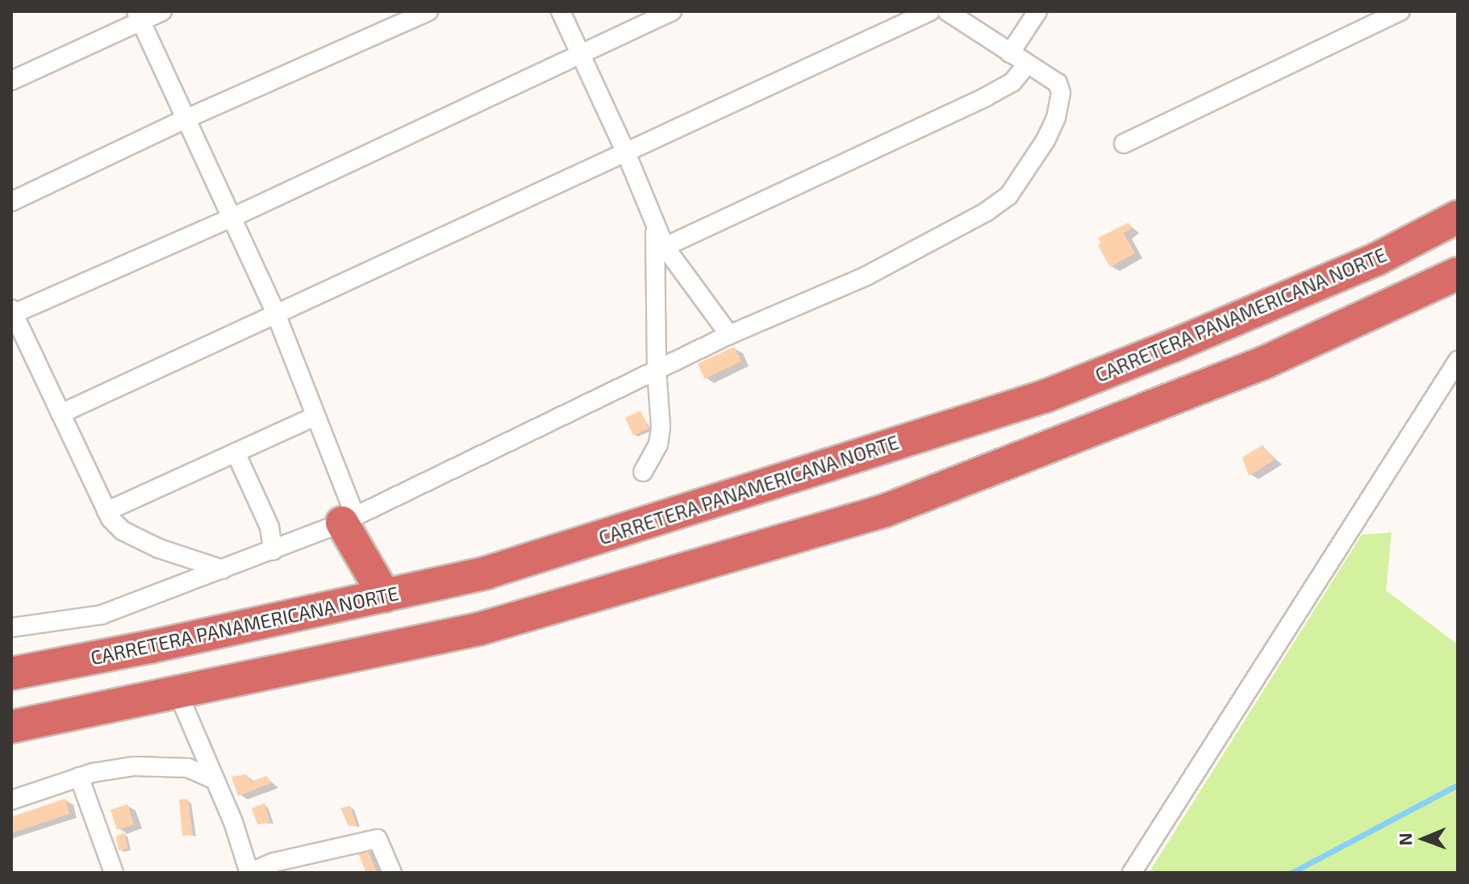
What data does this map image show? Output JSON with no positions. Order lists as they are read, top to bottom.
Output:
{
  "streets": {
    "highway": ["CARRETERA PANAMERICANA NORTE"]
  },
  "north": "left"
}
